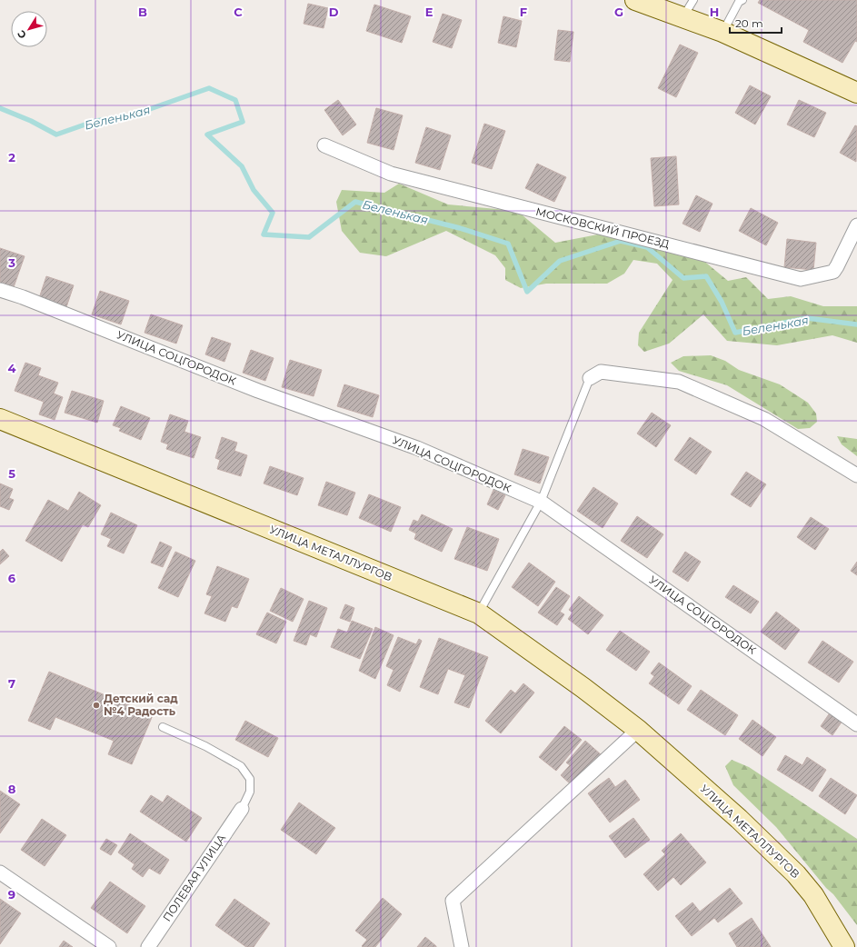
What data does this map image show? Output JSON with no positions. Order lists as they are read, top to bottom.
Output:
{
  "streets": {
    "main road": ["УЛИЦА МЕТАЛЛУРГОВ"],
    "street": ["МОСКОВСКИЙ ПРОЕЗД", "УЛИЦА СОЦГОРОДОК", "ПОЛЕВАЯ УЛИЦА"]
  },
  "water": ["Беленькая"],
  "places": ["Детский сад №4 Радость"],
  "scale_bar": "20 m",
  "north": "bottom left",
  "grid": {
    "columns": [
      "B",
      "C",
      "D",
      "E",
      "F",
      "G",
      "H"
    ],
    "rows": [
      "2",
      "3",
      "4",
      "5",
      "6",
      "7",
      "8",
      "9"
    ]
  }
}
